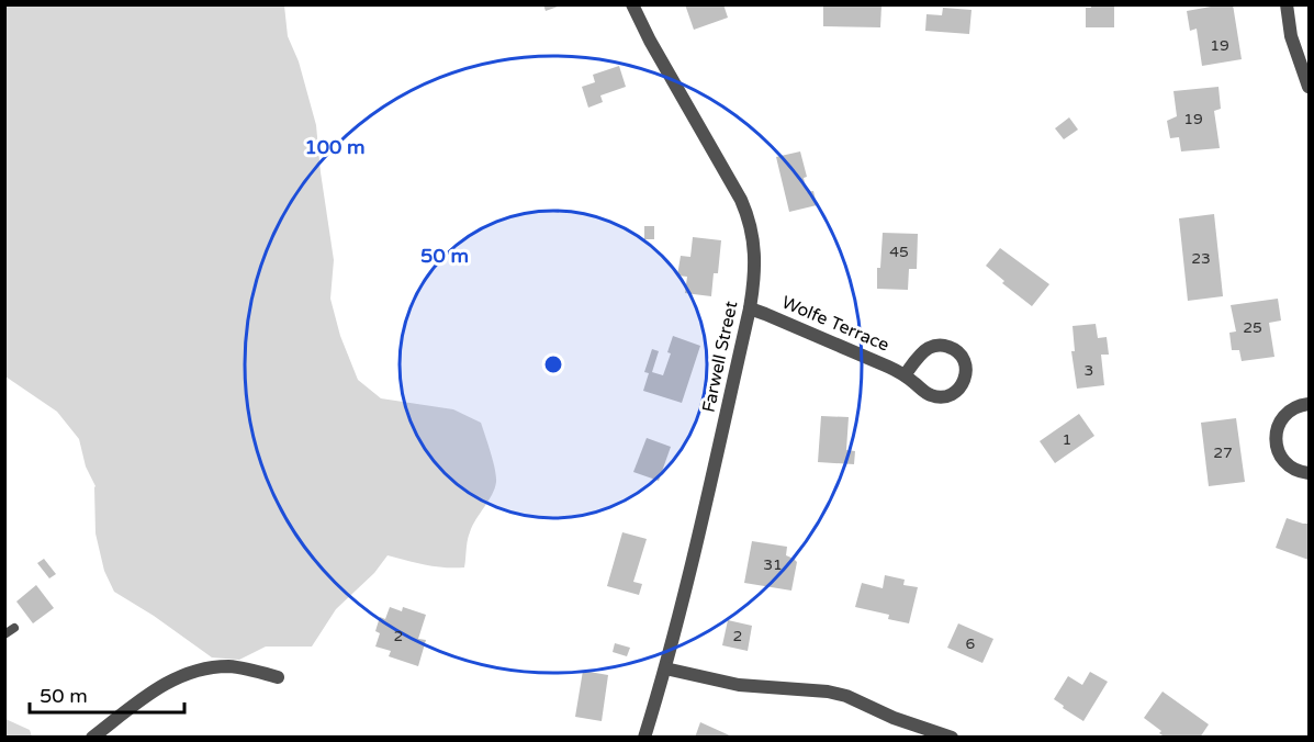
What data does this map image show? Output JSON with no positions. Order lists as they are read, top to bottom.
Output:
{
  "streets": {
    "street": ["Wolfe Terrace", "Farwell Street"]
  },
  "crossings": [
    ["Wolfe Terrace", "Farwell Street"]
  ],
  "house_numbers": [
    "19",
    "19",
    "45",
    "23",
    "25",
    "3",
    "1",
    "27",
    "31",
    "2",
    "2",
    "6"
  ],
  "scale_bar": "50 m",
  "rings": ["100 m", "50 m"]
}
